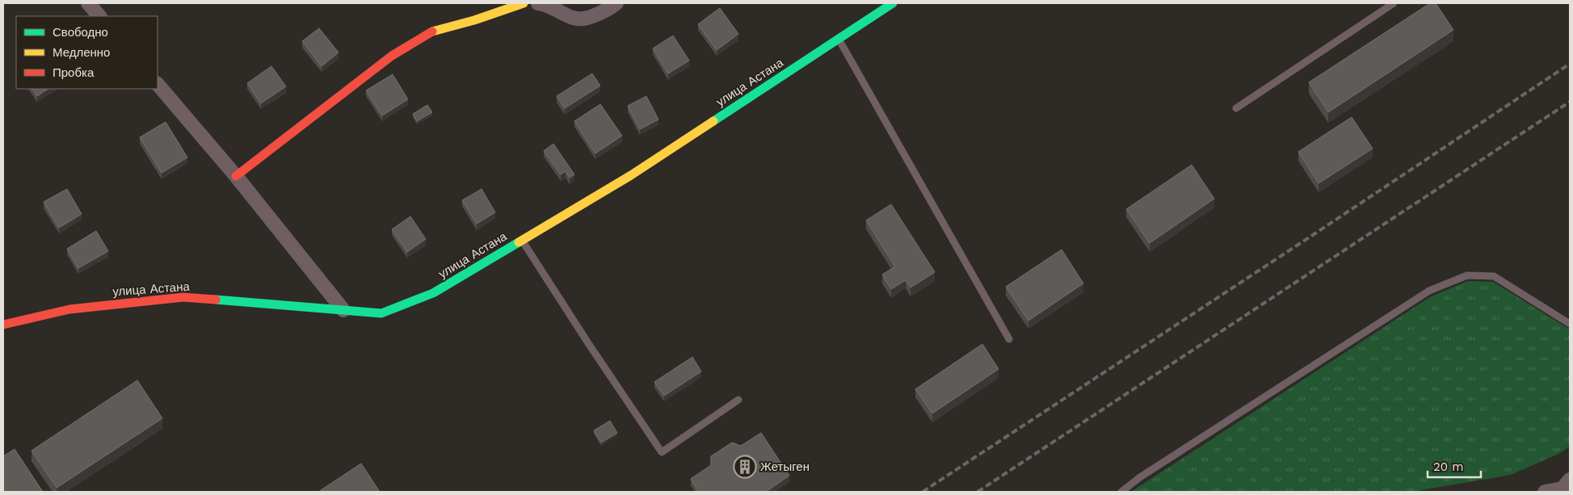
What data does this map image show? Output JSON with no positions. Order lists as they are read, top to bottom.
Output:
{
  "streets": {
    "street": ["улица Астана"]
  },
  "places": {
    "building": ["Жетыген"]
  },
  "legend": ["Свободно", "Медленно", "Пробка"],
  "scale_bar": "20 m"
}
